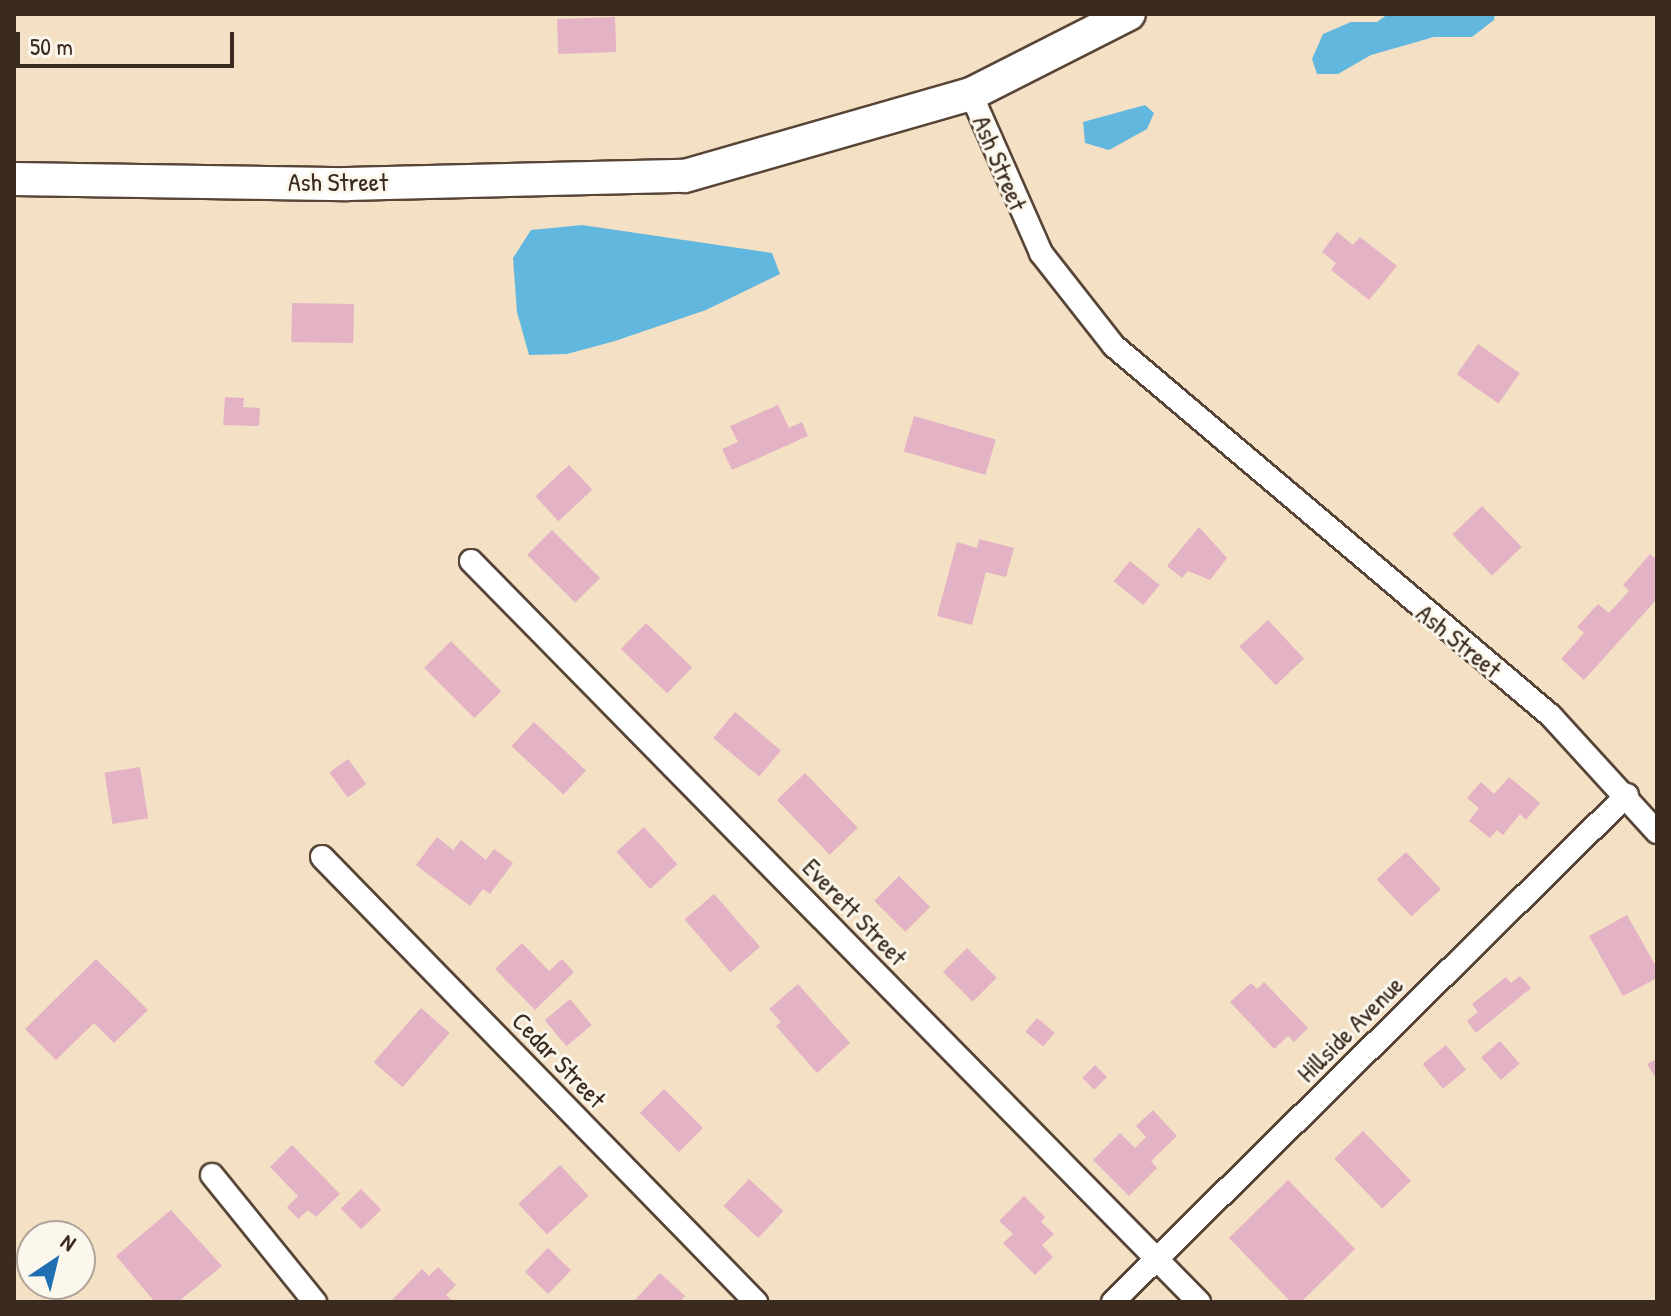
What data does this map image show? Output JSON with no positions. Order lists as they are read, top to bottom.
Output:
{
  "streets": {
    "street": [
      "Ash Street",
      "Everett Street",
      "Hillside Avenue",
      "Cedar Street"
    ]
  },
  "crossings": [
    ["Ash Street", "Hillside Avenue"],
    ["Everett Street", "Hillside Avenue"]
  ],
  "scale_bar": "50 m",
  "north": "top right"
}
